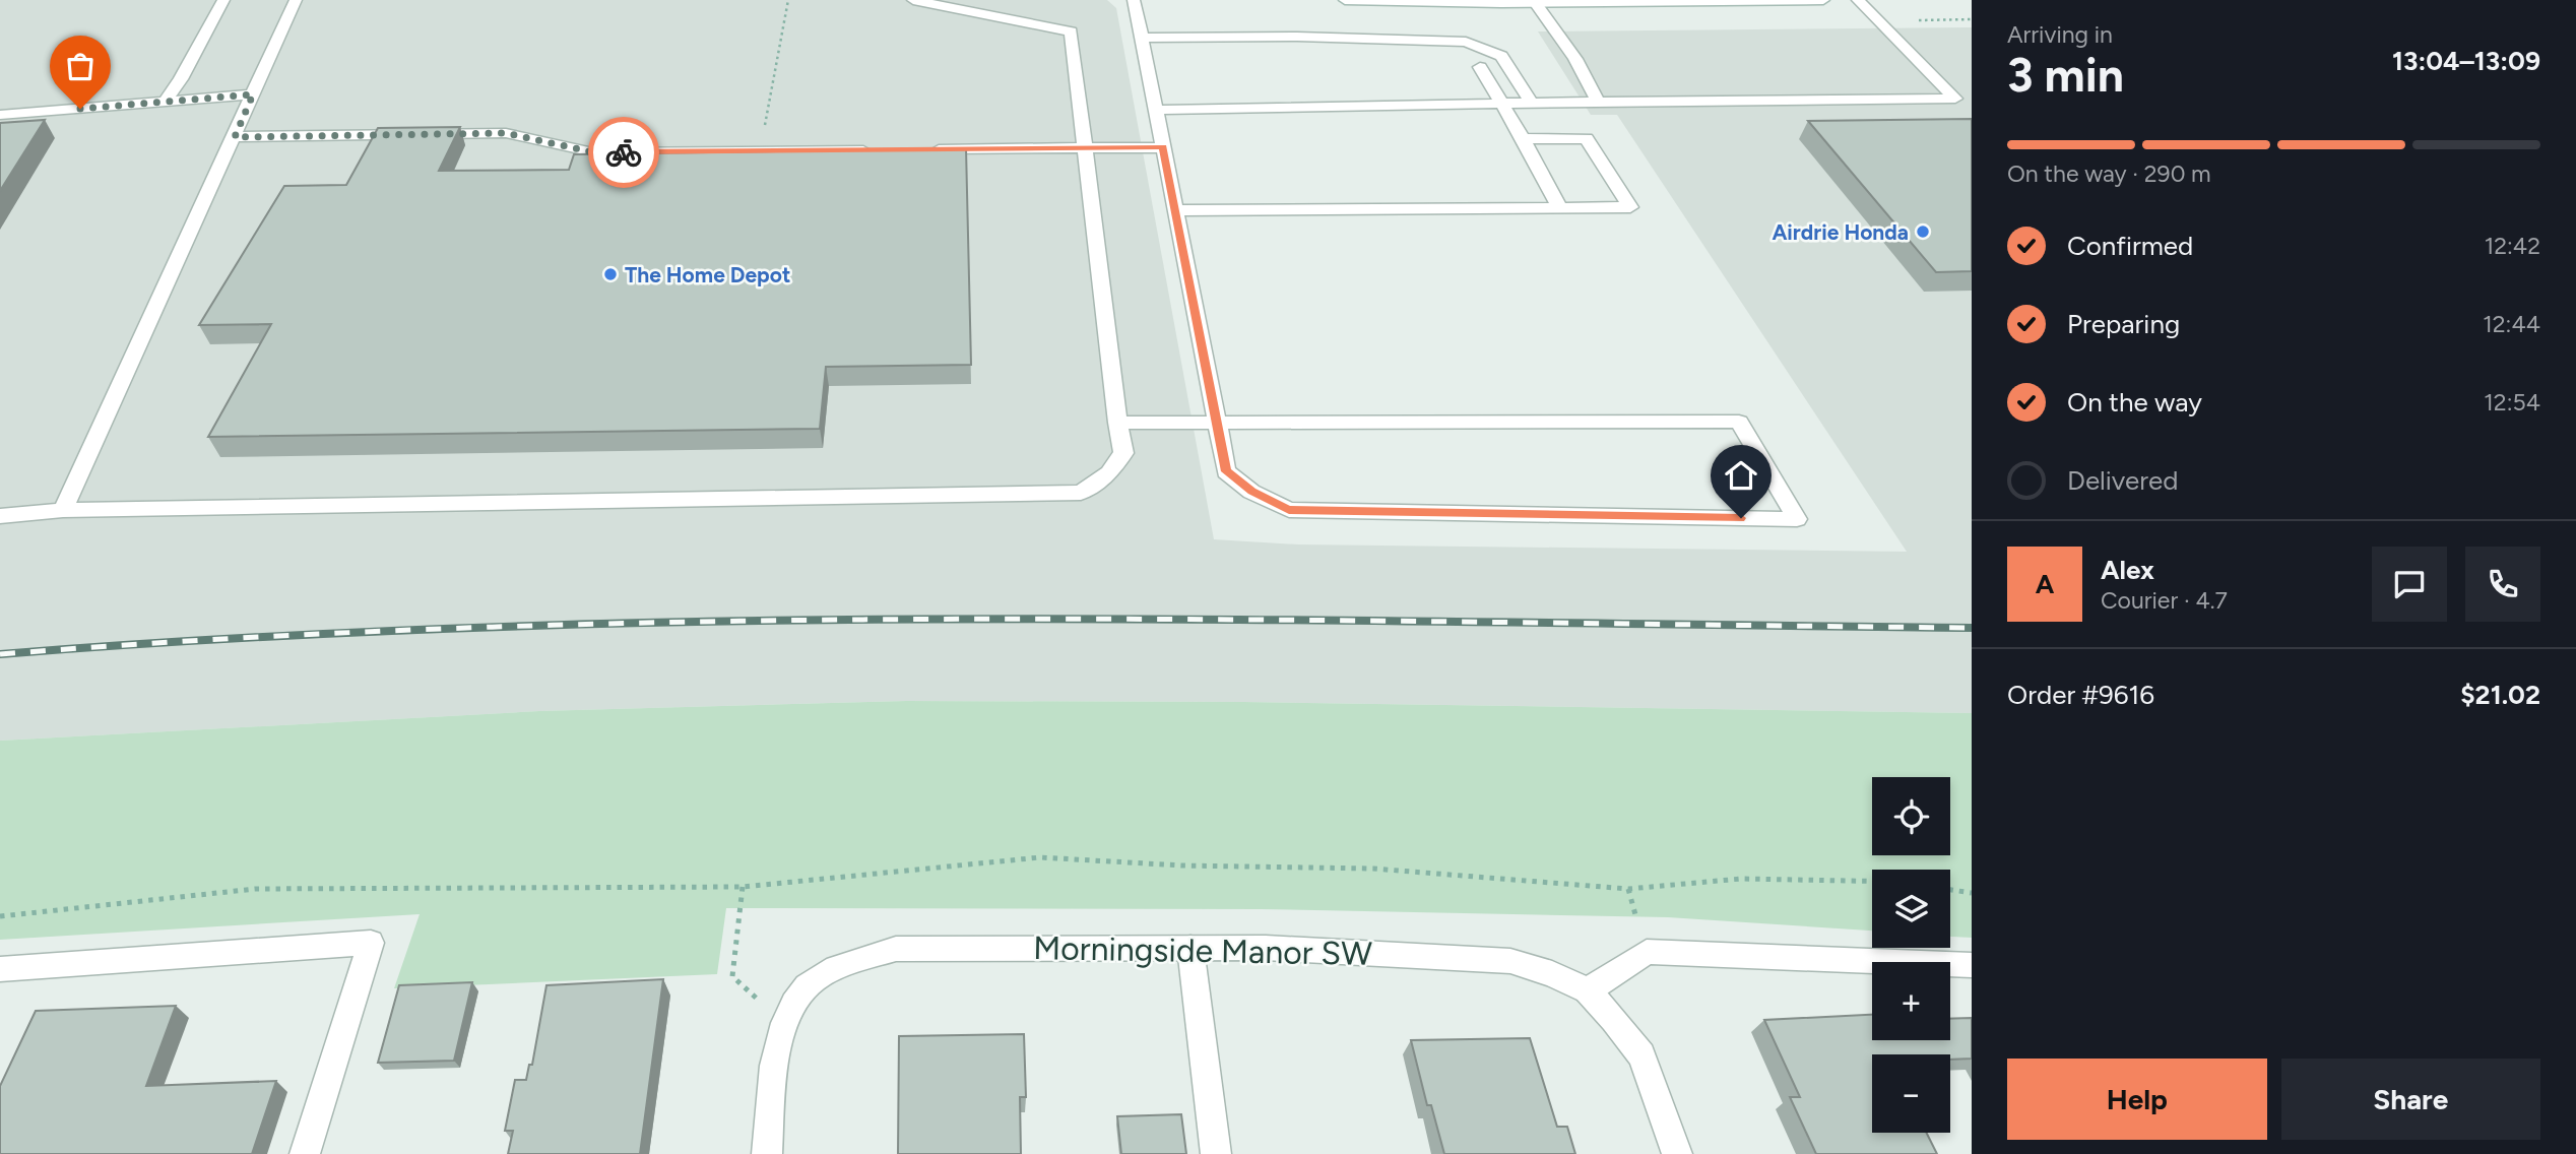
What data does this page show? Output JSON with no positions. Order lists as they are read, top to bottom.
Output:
{
  "streets": {
    "street": ["Morningside Manor SW"]
  },
  "places": ["Airdrie Honda", "The Home Depot"],
  "page": {
    "heading": ["3 min", "Arriving in", "13:04–13:09"],
    "panel": [
      "Alex",
      "Courier · 4.7",
      "Order #9616",
      "$21.02"
    ],
    "bar": "On the way · 290 m",
    "list": [
      ["Confirmed", "12:42"],
      ["Preparing", "12:44"],
      ["On the way", "12:54"],
      "Delivered"
    ],
    "round": "A",
    "map_buttons": ["+", "−"],
    "buttons": ["Help", "Share"]
  }
}
